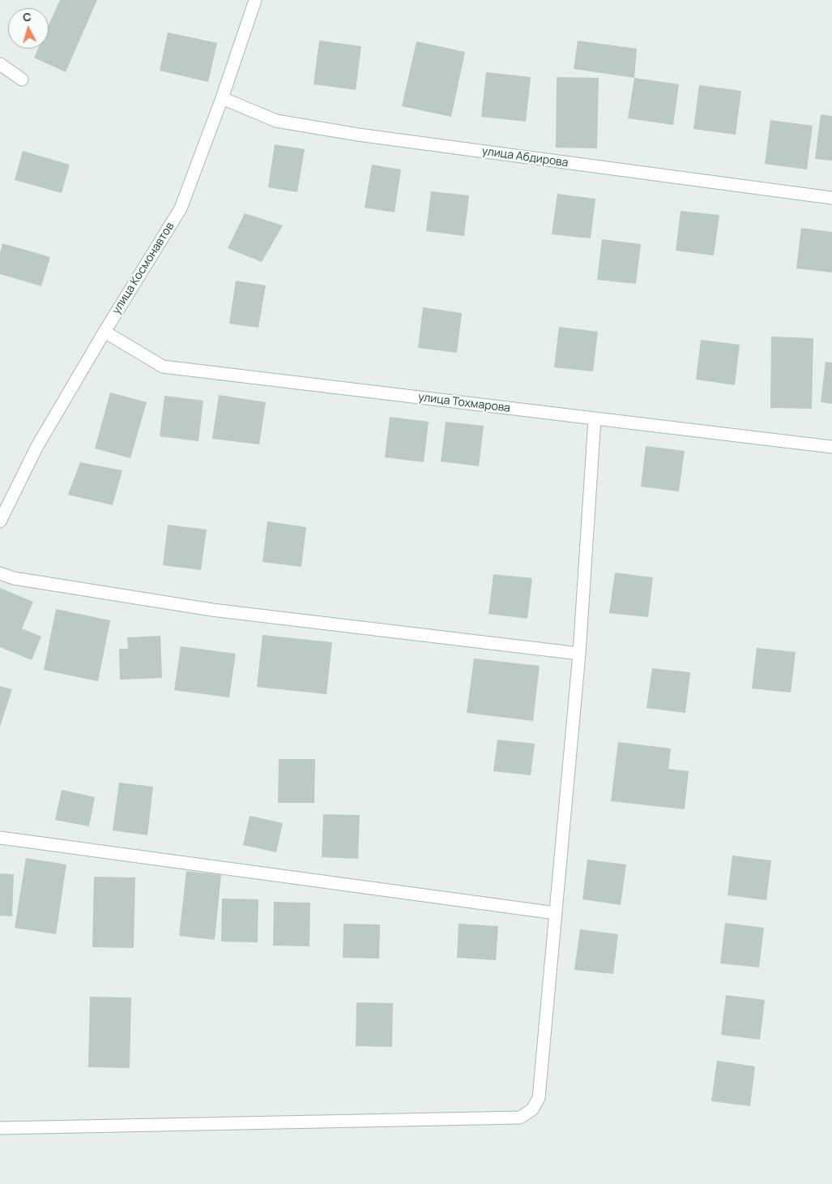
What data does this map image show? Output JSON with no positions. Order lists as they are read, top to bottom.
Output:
{
  "streets": {
    "street": ["улица Абдирова", "улица Космонавтов", "улица Тохмарова"]
  },
  "crossings": [
    ["улица Абдирова", "улица Космонавтов"],
    ["улица Космонавтов", "улица Тохмарова"]
  ],
  "north": "top"
}
